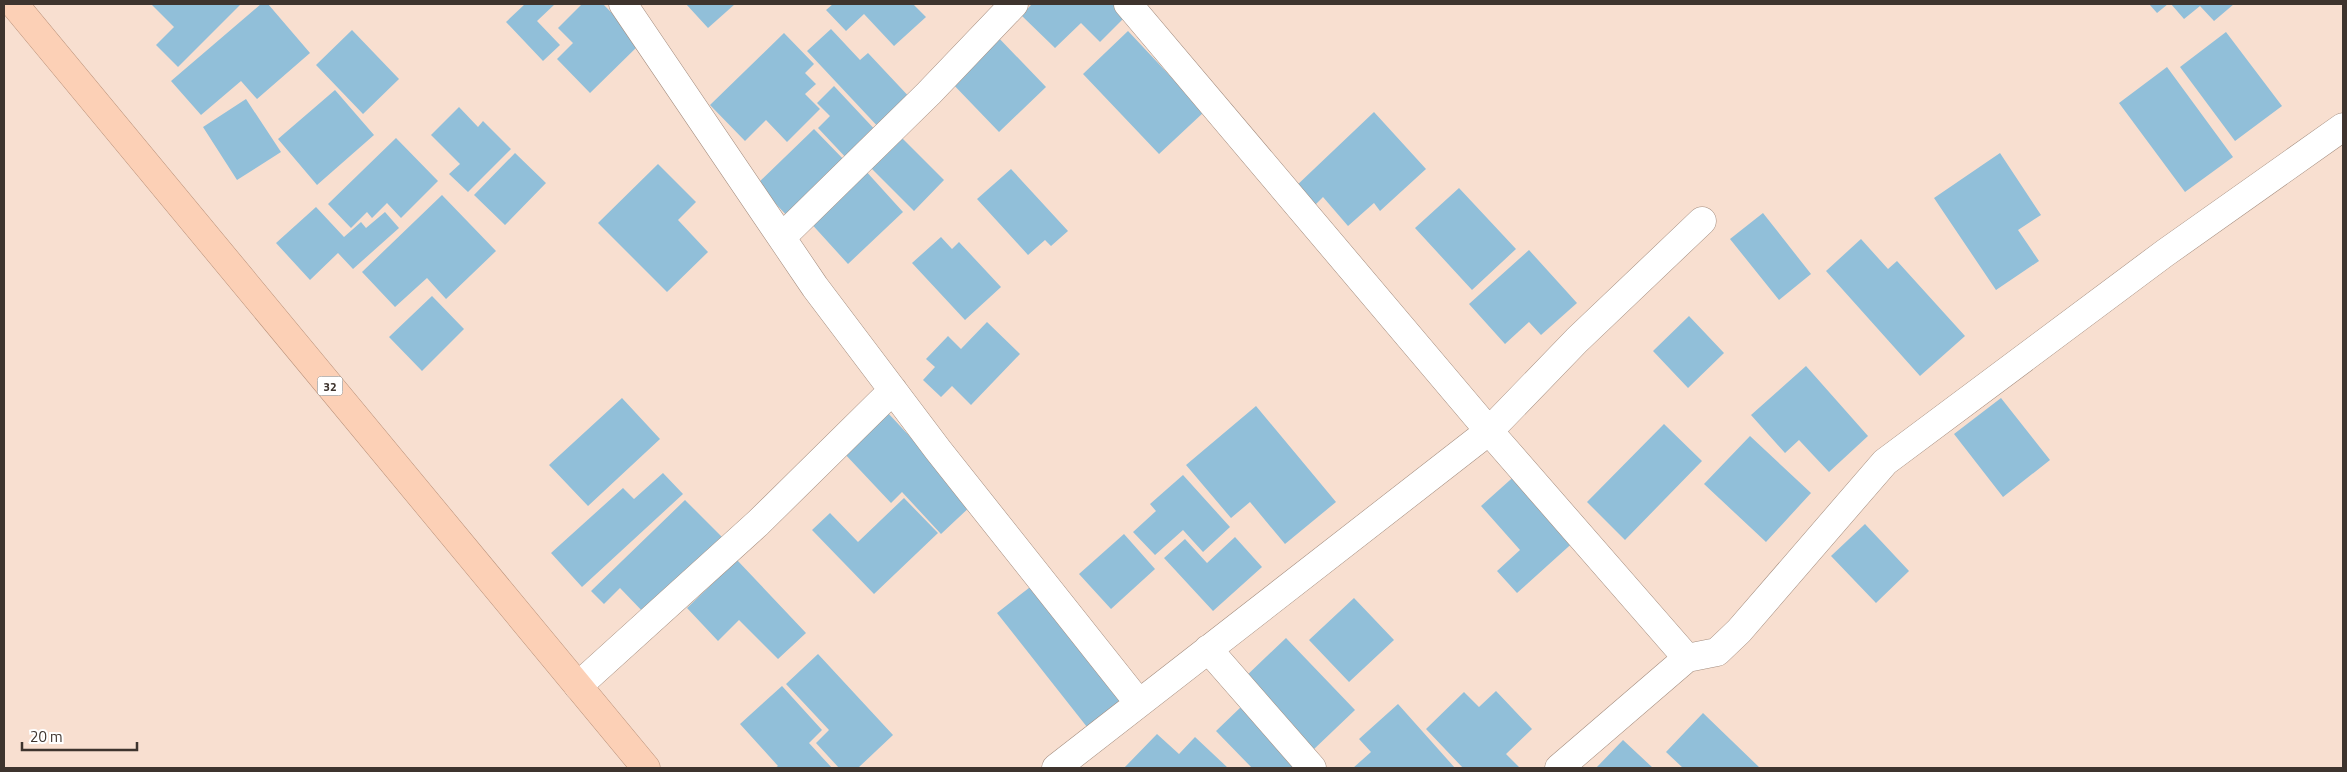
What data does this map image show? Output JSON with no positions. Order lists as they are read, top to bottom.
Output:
{
  "streets": {
    "highway": ["32"]
  },
  "scale_bar": "20 m"
}
